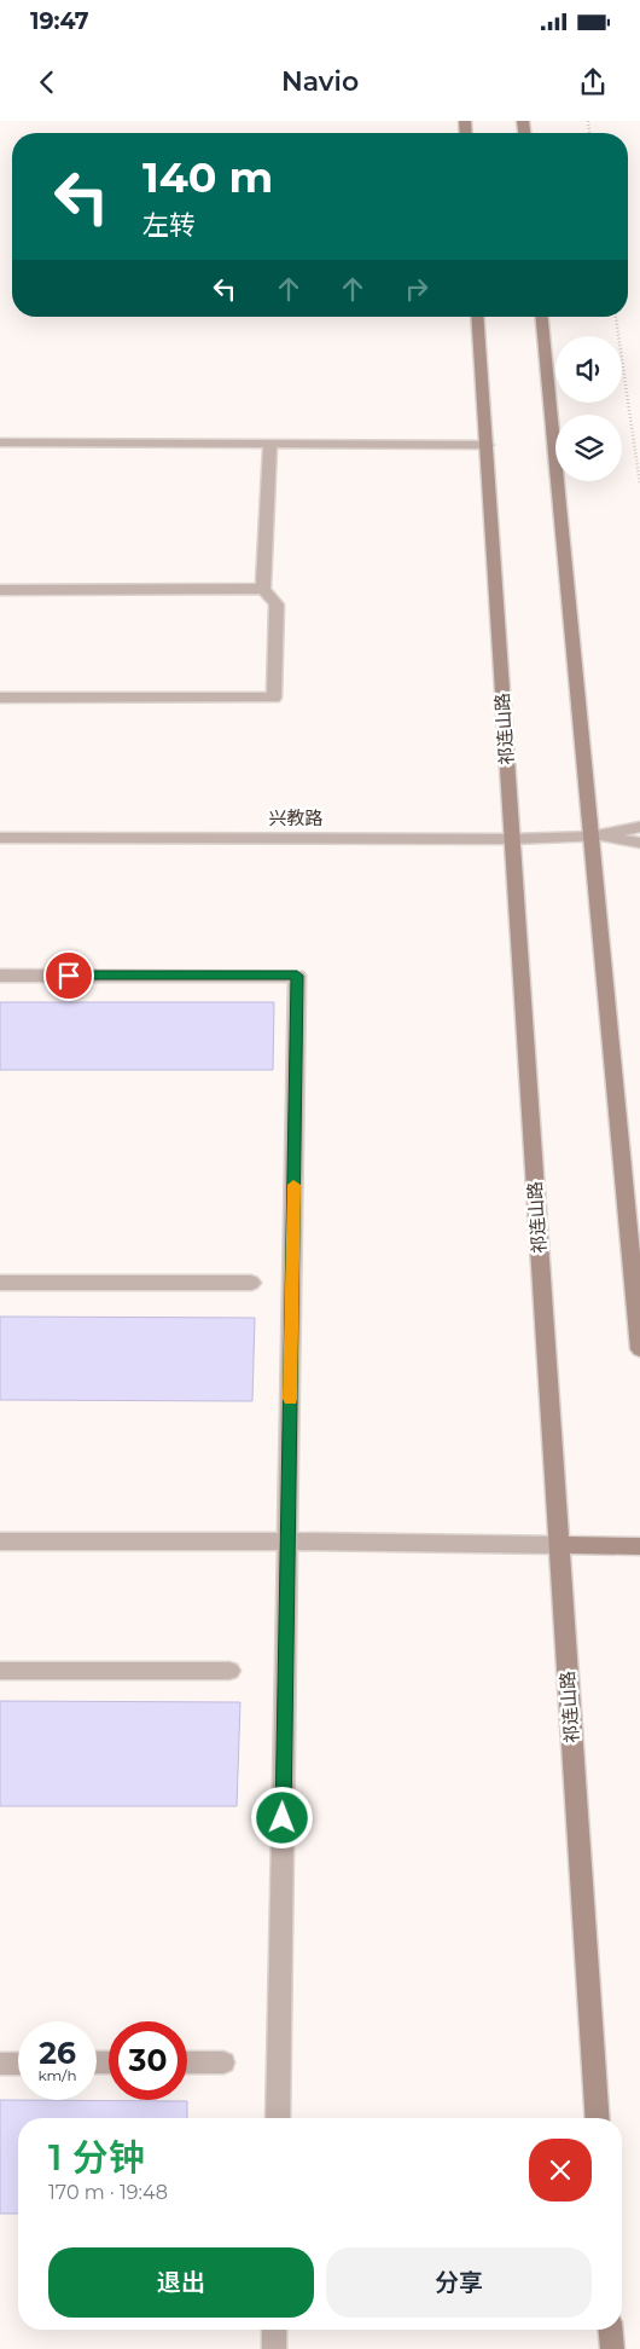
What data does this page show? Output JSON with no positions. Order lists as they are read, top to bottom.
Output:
{
  "streets": {
    "main road": ["祁连山路"],
    "street": ["兴教路"]
  },
  "crossings": [
    ["祁连山路", "兴教路"]
  ],
  "page": {
    "status": "19:47",
    "header": "Navio",
    "turn": ["140 m", "左转"],
    "speed": "26 km/h",
    "limit": "30",
    "heading": ["1 分钟", "170 m · 19:48"],
    "buttons": ["退出", "分享"]
  }
}
